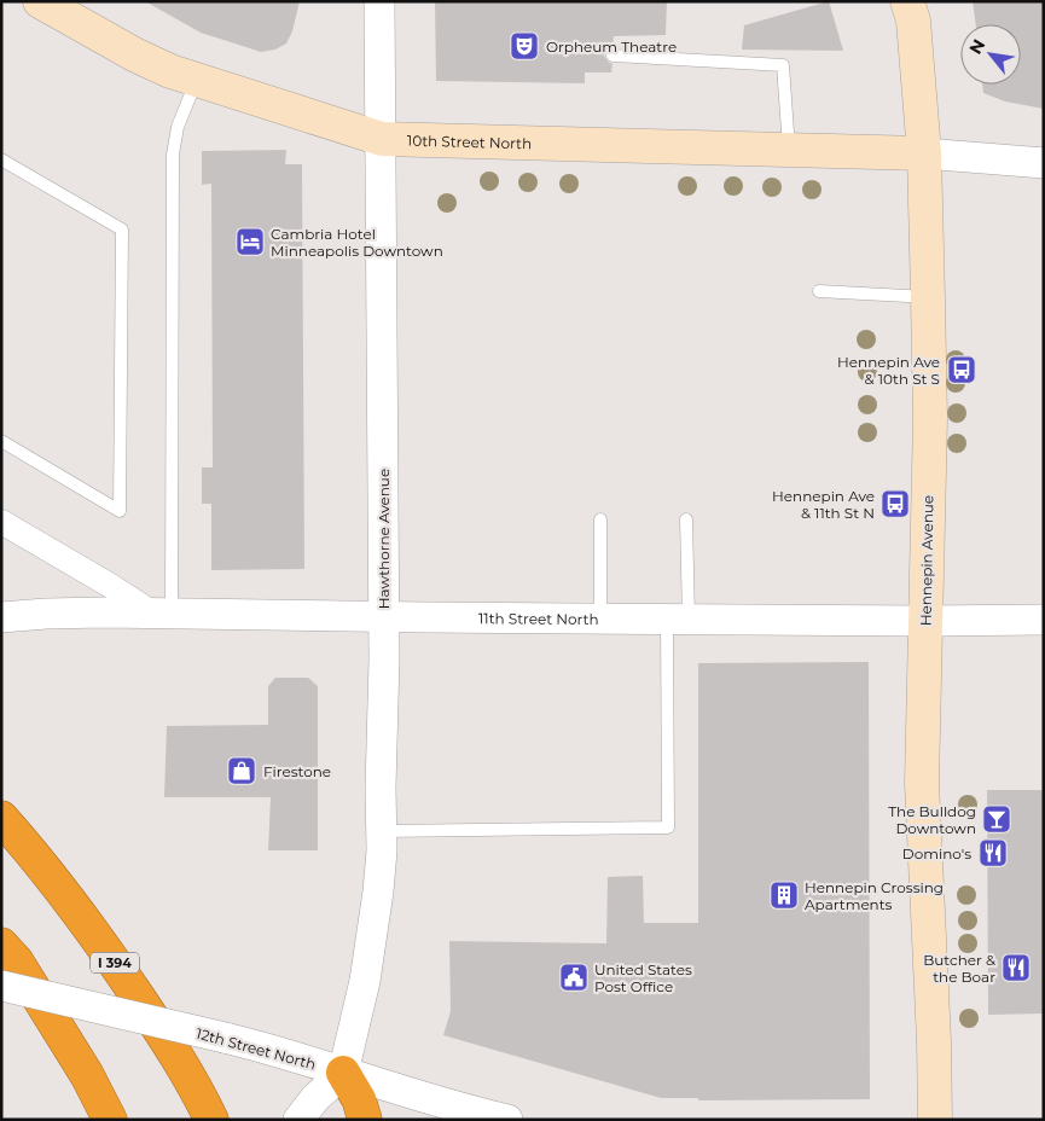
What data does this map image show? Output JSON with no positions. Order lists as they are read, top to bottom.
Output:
{
  "streets": {
    "highway": ["I 394"],
    "main road": ["10th Street North", "Hennepin Avenue"],
    "street": ["Hawthorne Avenue", "11th Street North", "12th Street North"]
  },
  "crossings": [
    ["10th Street North", "Hawthorne Avenue"],
    ["10th Street North", "Hennepin Avenue"],
    ["Hawthorne Avenue", "11th Street North"],
    ["Hawthorne Avenue", "12th Street North"],
    ["Hennepin Avenue", "11th Street North"]
  ],
  "places": {
    "theatre": ["Orpheum Theatre"],
    "hotel": ["Cambria Hotel Minneapolis Downtown"],
    "bus stop": ["Hennepin Ave & 10th St S", "Hennepin Ave & 11th St N"],
    "shop": ["Firestone"],
    "bar": ["The Bulldog Downtown"],
    "restaurant": ["Domino's", "Butcher & the Boar"],
    "building": ["Hennepin Crossing Apartments"],
    "public building": ["United States Post Office"]
  },
  "north": "top left"
}
